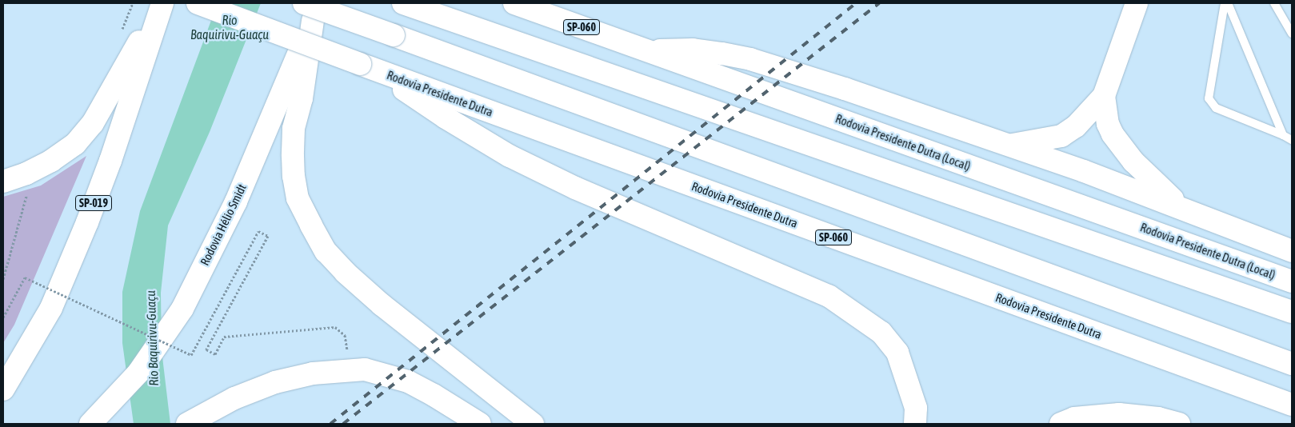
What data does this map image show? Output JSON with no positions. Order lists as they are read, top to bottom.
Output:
{
  "streets": {
    "highway": [
      "SP-060",
      "Rodovia Presidente Dutra",
      "Rodovia Presidente Dutra (Local)",
      "SP-019",
      "Rodovia Hélio Smidt"
    ]
  },
  "water": ["Rio Baquirivu-Guaçu"]
}
